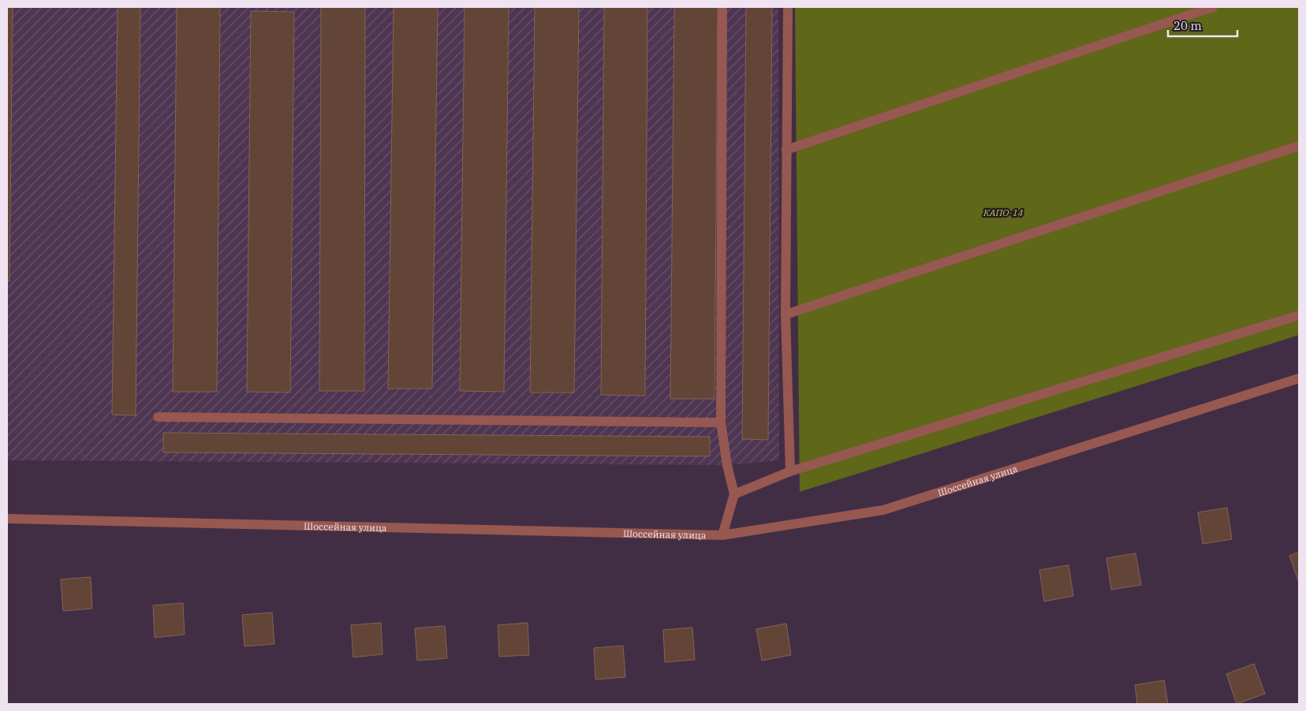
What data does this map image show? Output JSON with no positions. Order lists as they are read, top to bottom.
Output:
{
  "streets": {
    "street": ["Шоссейная улица"]
  },
  "parks": ["КАПО-14"],
  "scale_bar": "20 m"
}
